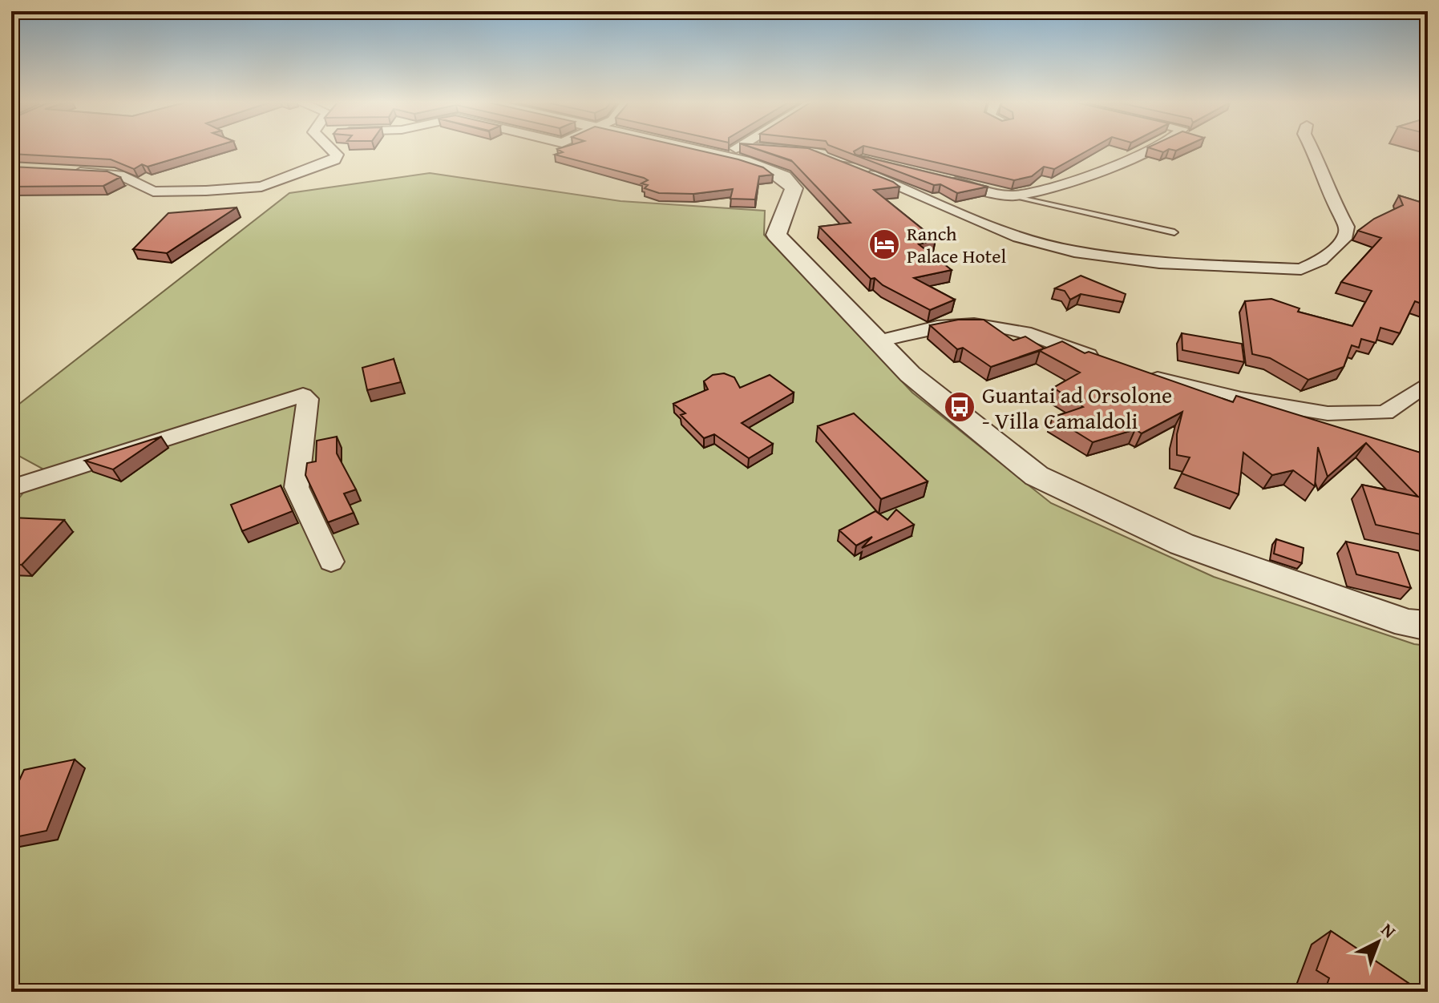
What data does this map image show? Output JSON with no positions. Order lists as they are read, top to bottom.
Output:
{
  "places": {
    "hotel": ["Ranch Palace Hotel"],
    "bus stop": ["Guantai ad Orsolone - Villa Camaldoli"]
  },
  "north": "top right"
}
